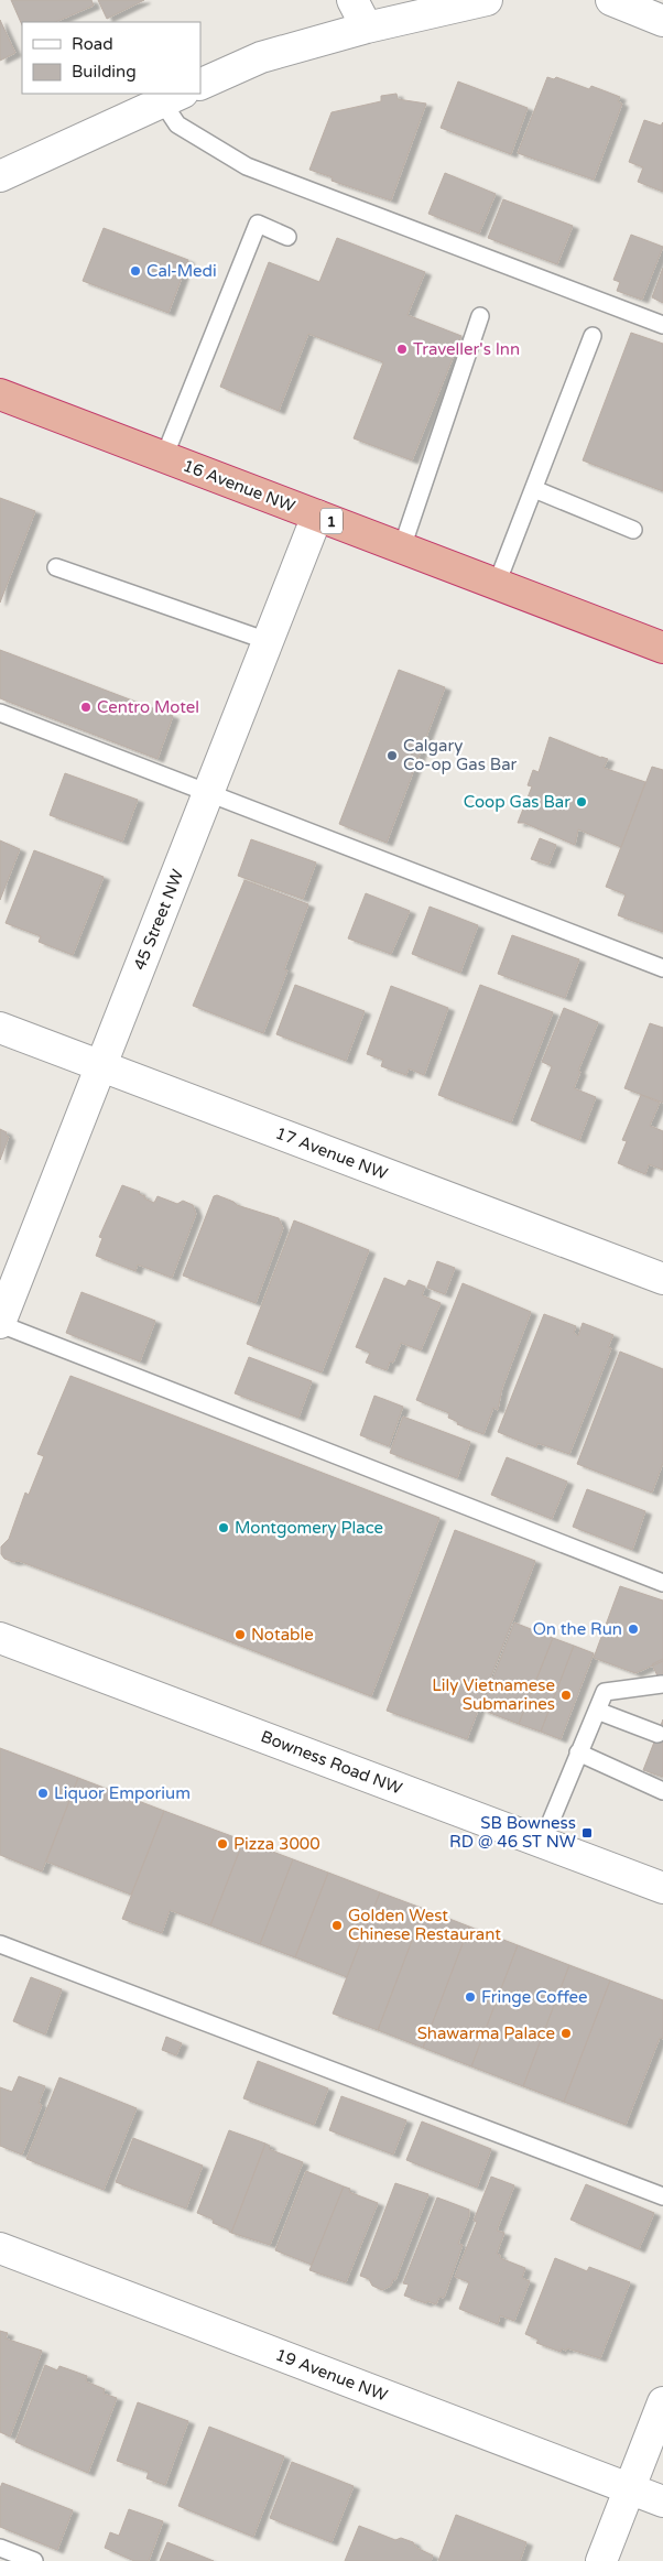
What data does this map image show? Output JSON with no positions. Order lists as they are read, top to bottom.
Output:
{
  "streets": {
    "highway": ["16 Avenue NW", "1"],
    "street": [
      "45 Street NW",
      "17 Avenue NW",
      "Bowness Road NW",
      "19 Avenue NW"
    ]
  },
  "crossings": [
    ["16 Avenue NW", "45 Street NW"],
    ["45 Street NW", "17 Avenue NW"]
  ],
  "places": {
    "other": [
      "Cal-Medi",
      "Traveller's Inn",
      "Centro Motel",
      "Calgary Co-op Gas Bar",
      "Coop Gas Bar",
      "Montgomery Place",
      "On the Run",
      "Notable",
      "Lily Vietnamese Submarines",
      "Liquor Emporium",
      "Pizza 3000",
      "Golden West Chinese Restaurant",
      "Fringe Coffee",
      "Shawarma Palace"
    ],
    "transit": ["SB Bowness RD @ 46 ST NW"]
  },
  "legend": ["Road", "Building"]
}
